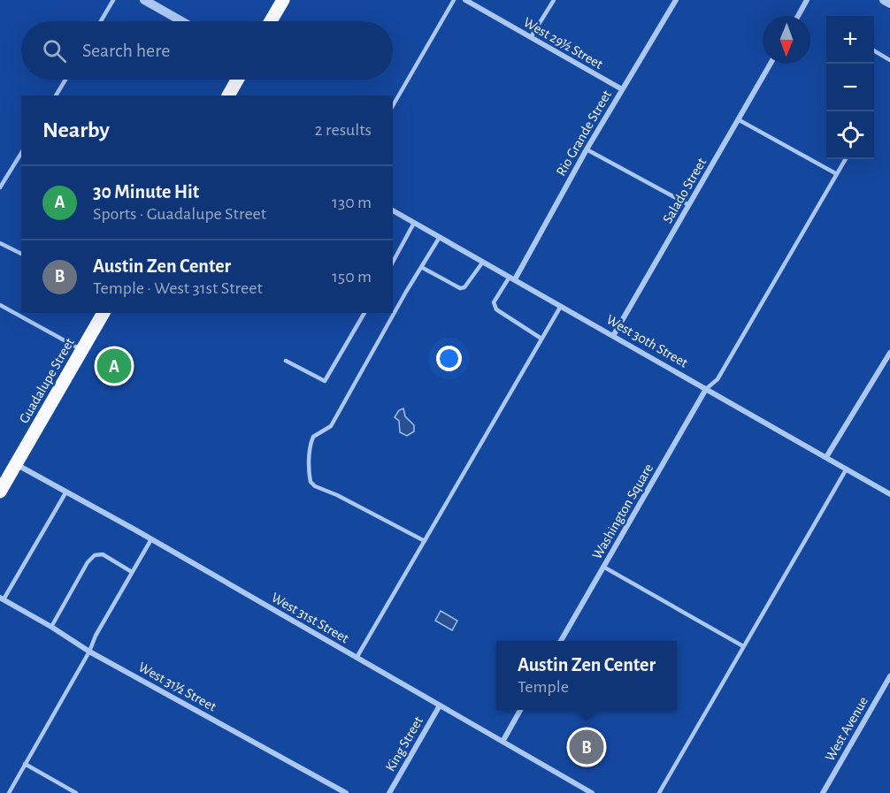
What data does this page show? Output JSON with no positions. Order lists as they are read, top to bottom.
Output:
{
  "streets": {
    "main road": ["Guadalupe Street"],
    "street": [
      "West 29½ Street",
      "Rio Grande Street",
      "Salado Street",
      "West 30th Street",
      "Washington Square",
      "West 31st Street",
      "West 31½ Street",
      "West Avenue",
      "King Street"
    ]
  },
  "crossings": [
    ["West 29½ Street", "Rio Grande Street"],
    ["Rio Grande Street", "West 30th Street"],
    ["Salado Street", "West 30th Street"],
    ["West 30th Street", "Washington Square"],
    ["Guadalupe Street", "West 31st Street"],
    ["West 31st Street", "King Street"]
  ],
  "north": "bottom",
  "page": {
    "map_buttons": ["+", "−"],
    "search": "Search here",
    "heading": ["Nearby", "2 results"],
    "list": [
      {
        "mark": "A",
        "name": "30 Minute Hit",
        "note": "Sports · Guadalupe Street",
        "value": "130 m"
      },
      {
        "mark": "B",
        "name": "Austin Zen Center",
        "note": "Temple · West 31st Street",
        "value": "150 m"
      }
    ],
    "pins": ["A", "B"],
    "popup": ["Austin Zen Center", "Temple"]
  }
}
